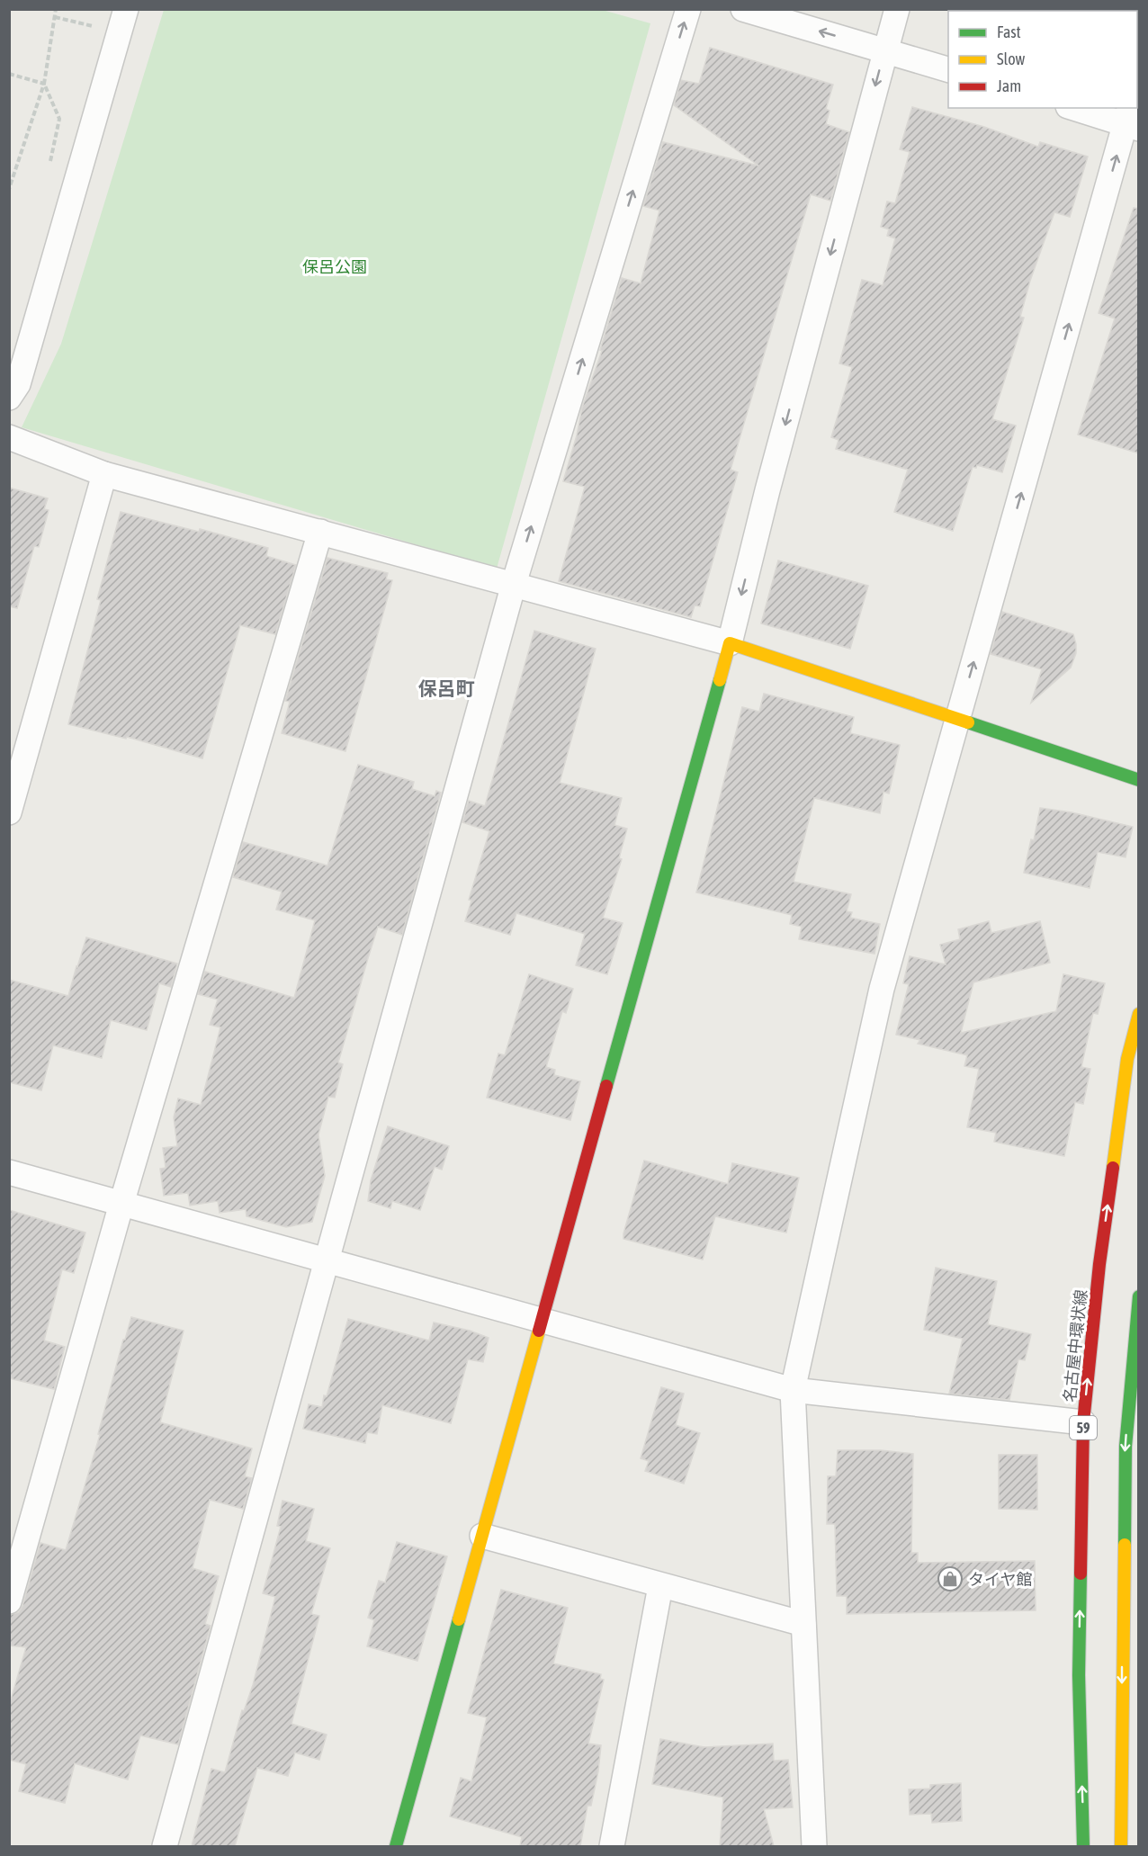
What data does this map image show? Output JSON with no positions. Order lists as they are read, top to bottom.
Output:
{
  "streets": {
    "street": ["名古屋中環状線", "59"]
  },
  "districts": ["保呂町"],
  "parks": ["保呂公園"],
  "places": {
    "shop": ["タイヤ館"]
  },
  "legend": ["Fast", "Slow", "Jam"]
}
